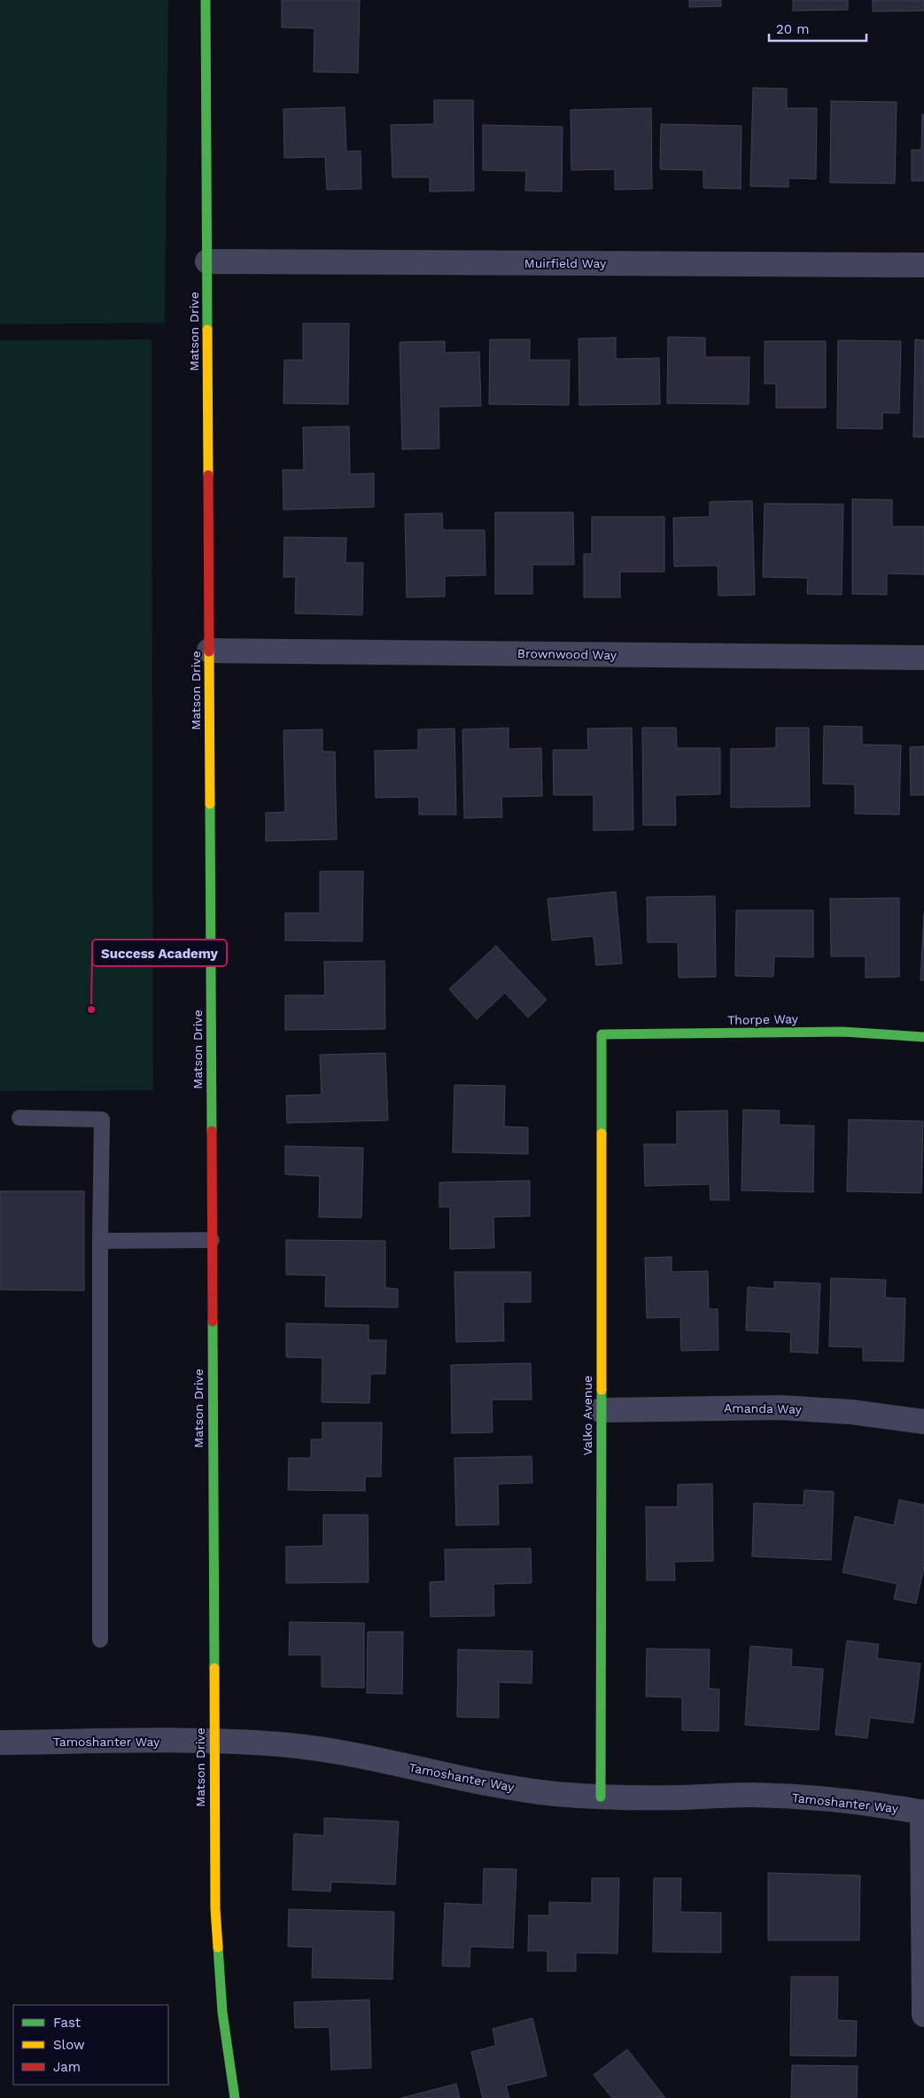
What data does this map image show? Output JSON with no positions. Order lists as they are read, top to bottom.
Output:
{
  "streets": {
    "street": [
      "Muirfield Way",
      "Matson Drive",
      "Brownwood Way",
      "Thorpe Way",
      "Amanda Way",
      "Valko Avenue",
      "Tamoshanter Way"
    ]
  },
  "crossings": [
    ["Muirfield Way", "Matson Drive"],
    ["Matson Drive", "Brownwood Way"],
    ["Matson Drive", "Tamoshanter Way"],
    ["Thorpe Way", "Valko Avenue"],
    ["Amanda Way", "Valko Avenue"],
    ["Valko Avenue", "Tamoshanter Way"]
  ],
  "places": ["Success Academy"],
  "legend": ["Fast", "Slow", "Jam"],
  "scale_bar": "20 m"
}
